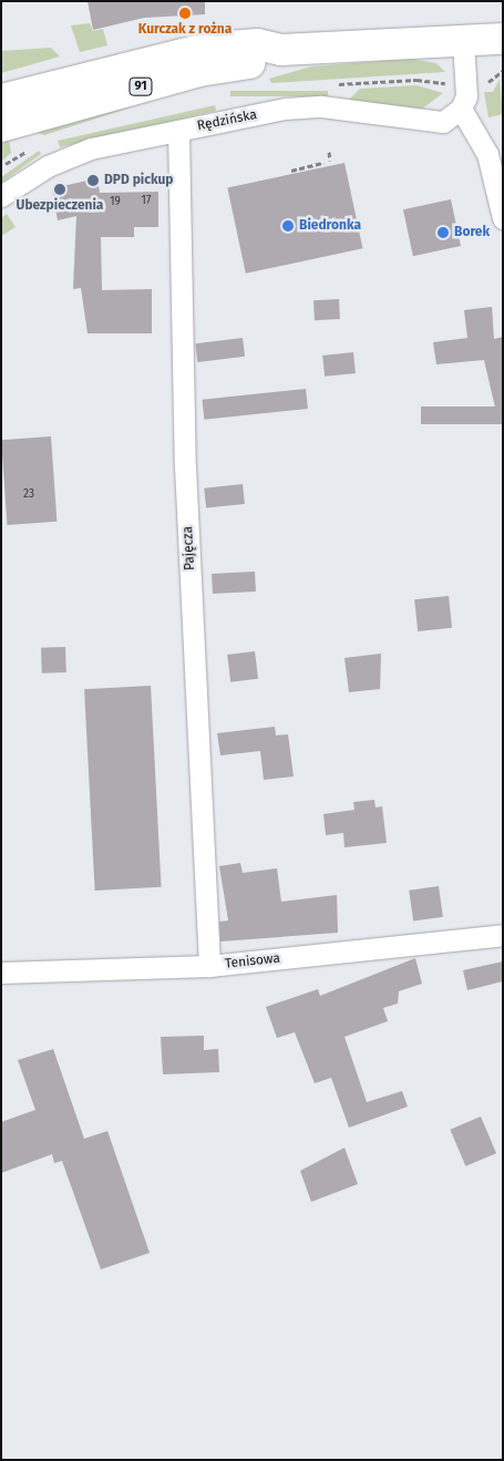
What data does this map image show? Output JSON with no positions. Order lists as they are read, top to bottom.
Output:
{
  "streets": {
    "main road": ["91"],
    "street": ["Rędzińska", "Pajęcza", "Tenisowa"]
  },
  "crossings": [
    ["Rędzińska", "Pajęcza"],
    ["Pajęcza", "Tenisowa"]
  ],
  "places": [
    "Kurczak z rożna",
    "DPD pickup",
    "Ubezpieczenia",
    "Biedronka",
    "Borek"
  ],
  "house_numbers": ["17", "19", "23"]
}
